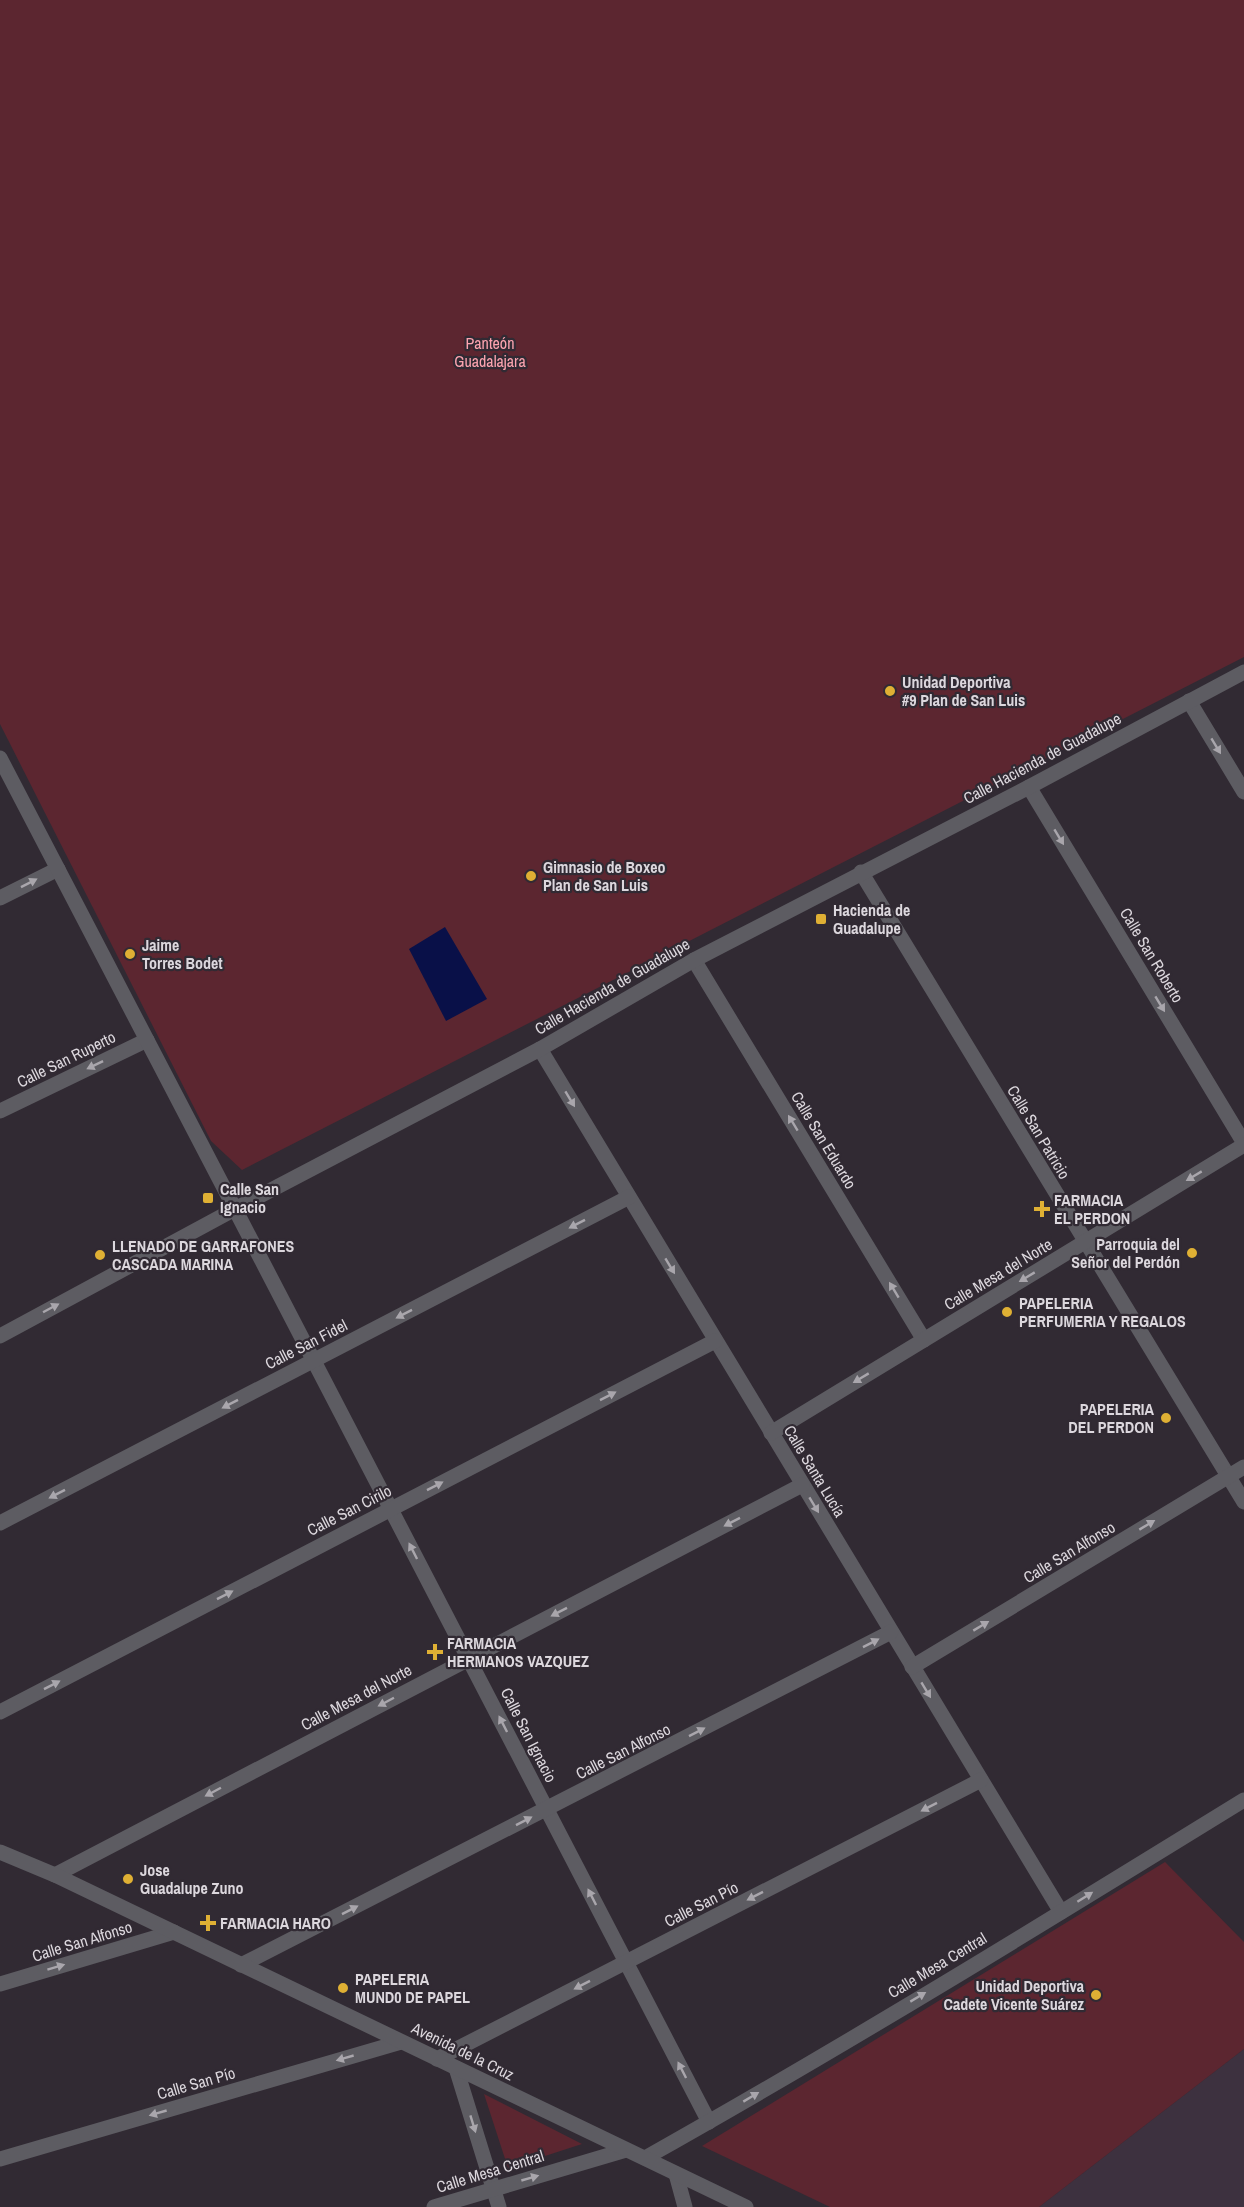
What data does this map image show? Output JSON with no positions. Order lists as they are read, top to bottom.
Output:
{
  "streets": {
    "street": [
      "Calle Hacienda de Guadalupe",
      "Calle San Roberto",
      "Calle San Ruperto",
      "Calle San Patricio",
      "Calle San Eduardo",
      "Calle Mesa del Norte",
      "Calle San Fidel",
      "Calle Santa Lucía",
      "Calle San Cirilo",
      "Calle San Alfonso",
      "Calle San Ignacio",
      "Calle San Pío",
      "Calle Mesa Central",
      "Avenida de la Cruz"
    ]
  },
  "crossings": [
    ["Calle Hacienda de Guadalupe", "Calle San Roberto"],
    ["Calle Hacienda de Guadalupe", "Calle San Patricio"],
    ["Calle Hacienda de Guadalupe", "Calle San Eduardo"],
    ["Calle Hacienda de Guadalupe", "Calle Santa Lucía"],
    ["Calle Hacienda de Guadalupe", "Calle San Ignacio"],
    ["Calle San Roberto", "Calle Mesa del Norte"],
    ["Calle San Ruperto", "Calle San Ignacio"],
    ["Calle San Patricio", "Calle Mesa del Norte"],
    ["Calle San Patricio", "Calle San Alfonso"],
    ["Calle San Eduardo", "Calle Mesa del Norte"],
    ["Calle Mesa del Norte", "Calle Santa Lucía"],
    ["Calle Mesa del Norte", "Calle San Ignacio"],
    ["Calle Mesa del Norte", "Avenida de la Cruz"],
    ["Calle San Fidel", "Calle Santa Lucía"],
    ["Calle San Fidel", "Calle San Ignacio"],
    ["Calle Santa Lucía", "Calle San Cirilo"],
    ["Calle Santa Lucía", "Calle San Alfonso"],
    ["Calle Santa Lucía", "Calle San Pío"],
    ["Calle Santa Lucía", "Calle Mesa Central"],
    ["Calle San Cirilo", "Calle San Ignacio"],
    ["Calle San Alfonso", "Calle San Ignacio"],
    ["Calle San Alfonso", "Avenida de la Cruz"],
    ["Calle San Ignacio", "Calle San Pío"],
    ["Calle San Ignacio", "Calle Mesa Central"],
    ["Calle San Pío", "Avenida de la Cruz"],
    ["Calle Mesa Central", "Avenida de la Cruz"]
  ],
  "one_way": [
    "Calle San Roberto",
    "Calle San Ruperto",
    "Calle San Eduardo",
    "Calle Mesa del Norte",
    "Calle San Fidel",
    "Calle Santa Lucía",
    "Calle San Cirilo",
    "Calle San Alfonso",
    "Calle San Ignacio",
    "Calle San Pío",
    "Calle Mesa Central"
  ],
  "parks": ["Panteón Guadalajara"],
  "places": {
    "other": [
      "Unidad Deportiva #9 Plan de San Luis",
      "Gimnasio de Boxeo Plan de San Luis",
      "Jaime Torres Bodet",
      "Parroquia del Señor del Perdón",
      "LLENADO DE GARRAFONES CASCADA MARINA",
      "PAPELERIA PERFUMERIA Y REGALOS",
      "PAPELERIA DEL PERDON",
      "Jose Guadalupe Zuno",
      "PAPELERIA MUND0 DE PAPEL",
      "Unidad Deportiva Cadete Vicente Suárez"
    ],
    "transit": ["Hacienda de Guadalupe", "Calle San Ignacio"],
    "health": ["FARMACIA EL PERDON", "FARMACIA HERMANOS VAZQUEZ", "FARMACIA HARO"]
  }
}
